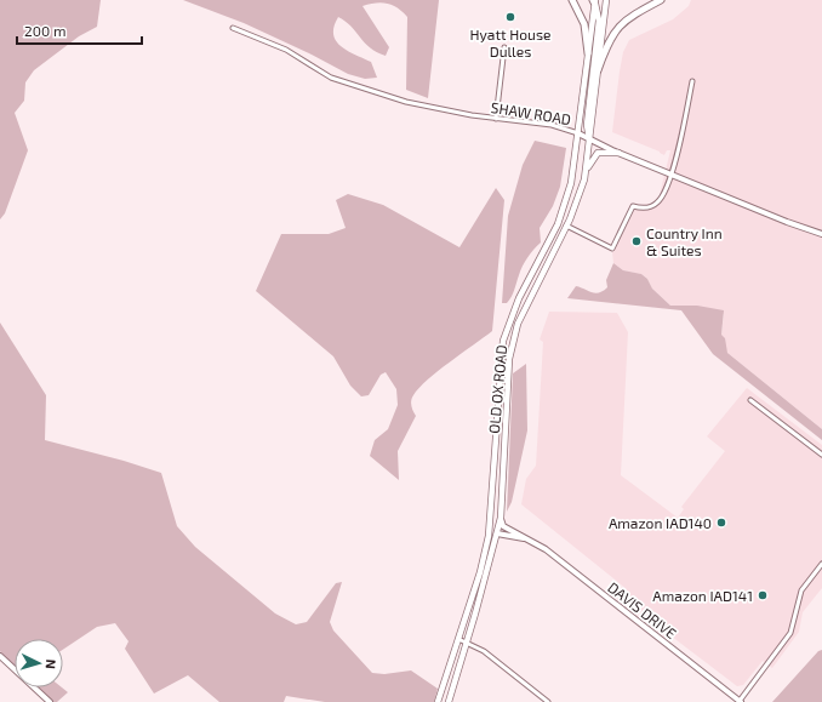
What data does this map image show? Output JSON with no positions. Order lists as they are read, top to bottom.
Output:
{
  "streets": {
    "main road": ["OLD OX ROAD"],
    "street": ["SHAW ROAD", "DAVIS DRIVE"]
  },
  "crossings": [
    ["SHAW ROAD", "OLD OX ROAD"],
    ["OLD OX ROAD", "DAVIS DRIVE"]
  ],
  "places": [
    "Hyatt House Dulles",
    "Country Inn & Suites",
    "Amazon IAD140",
    "Amazon IAD141"
  ],
  "scale_bar": "200 m",
  "north": "right"
}
